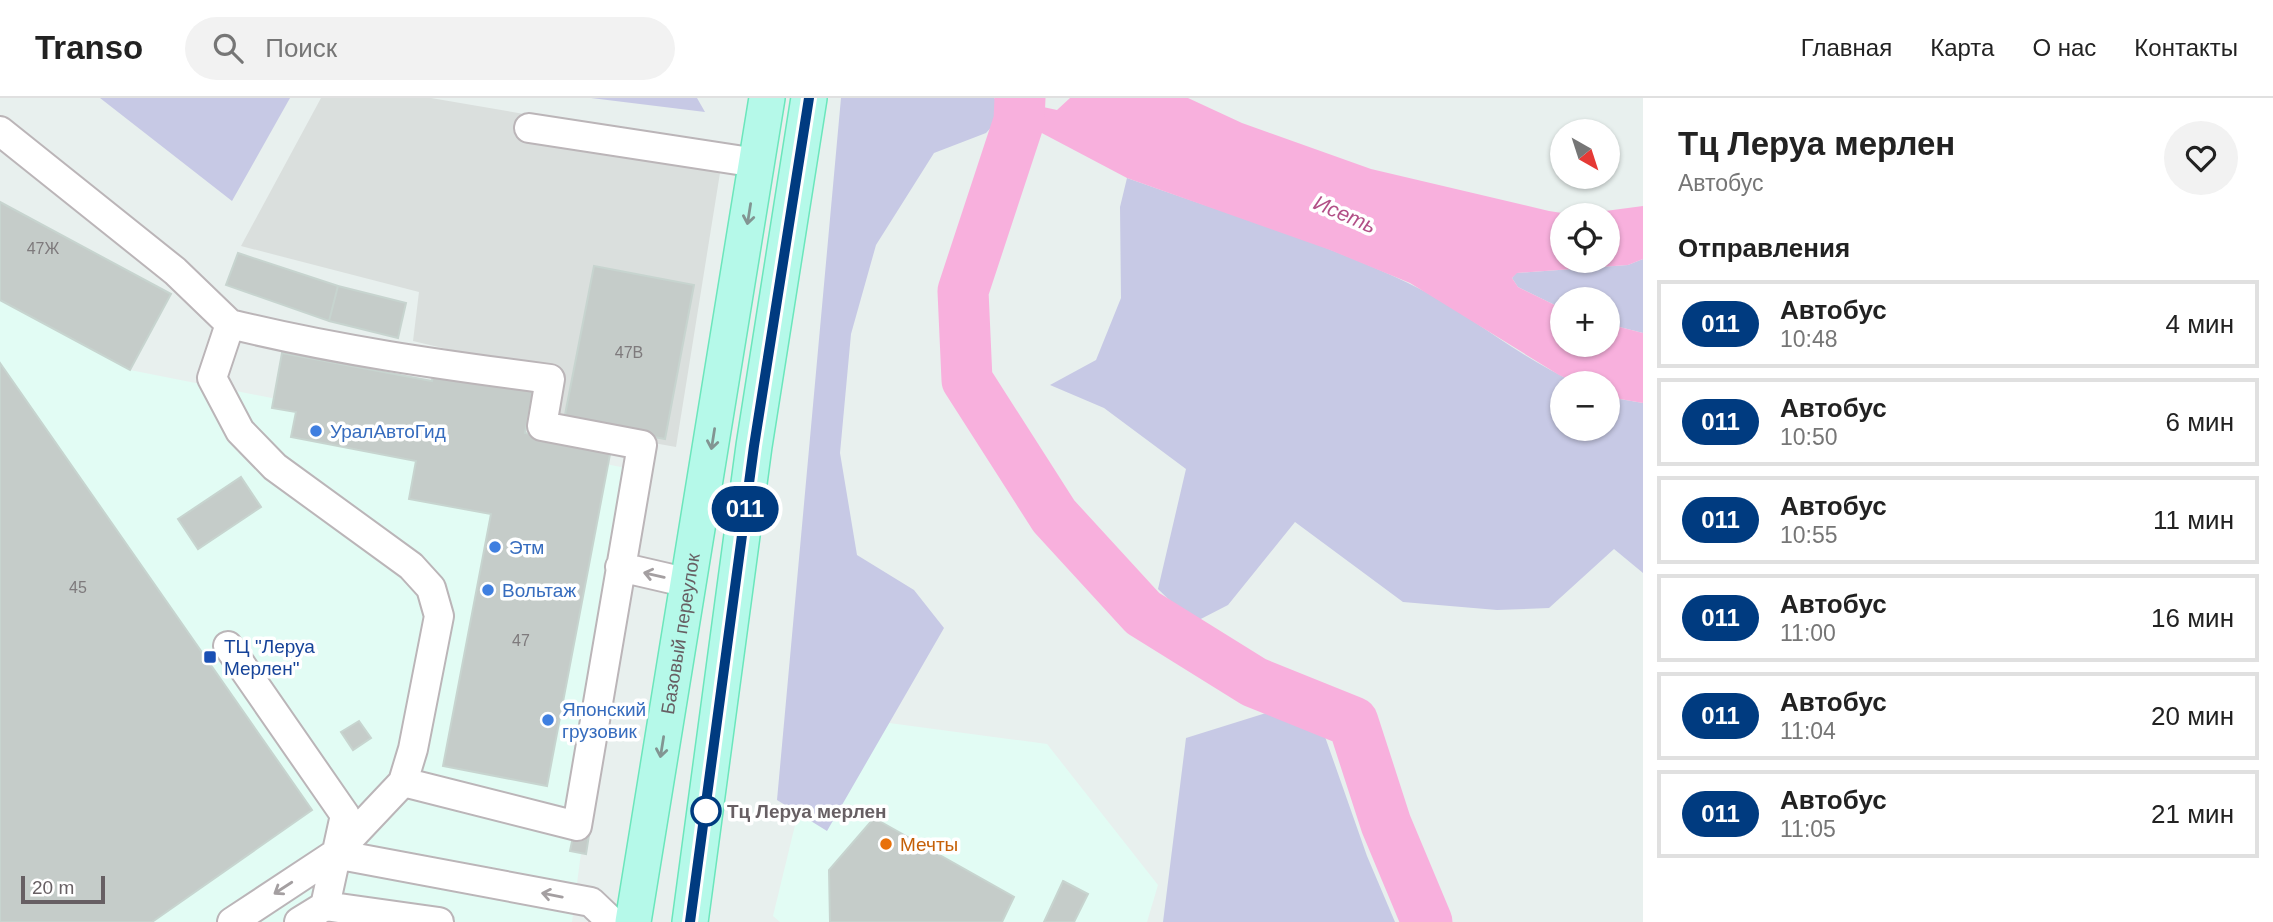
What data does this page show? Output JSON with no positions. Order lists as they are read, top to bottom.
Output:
{
  "streets": {
    "main road": ["Базовый переулок"]
  },
  "water": ["Исеть"],
  "places": {
    "other": [
      "УралАвтоГид",
      "Этм",
      "Вольтаж",
      "Японский грузовик",
      "Тц Леруа мерлен",
      "Мечты"
    ],
    "transit": ["ТЦ \"Леруа Мерлен\""]
  },
  "lines": ["bus line 011"],
  "house_numbers": [
    "47Ж",
    "47В",
    "45",
    "47"
  ],
  "scale_bar": "20 m",
  "north": "bottom right",
  "page": {
    "header": "Transo",
    "search": "Поиск",
    "nav": [
      "Главная",
      "Карта",
      "О нас",
      "Контакты"
    ],
    "on_map": "011",
    "heading": [
      ["Тц Леруа мерлен", "Автобус"],
      "Отправления"
    ],
    "map_buttons": ["+", "−"],
    "list": [
      {
        "mark": "011",
        "name": "Автобус",
        "note": "10:48",
        "value": "4 мин"
      },
      {
        "mark": "011",
        "name": "Автобус",
        "note": "10:50",
        "value": "6 мин"
      },
      {
        "mark": "011",
        "name": "Автобус",
        "note": "10:55",
        "value": "11 мин"
      },
      {
        "mark": "011",
        "name": "Автобус",
        "note": "11:00",
        "value": "16 мин"
      },
      {
        "mark": "011",
        "name": "Автобус",
        "note": "11:04",
        "value": "20 мин"
      },
      {
        "mark": "011",
        "name": "Автобус",
        "note": "11:05",
        "value": "21 мин"
      }
    ],
    "scale": "20 m"
  }
}
